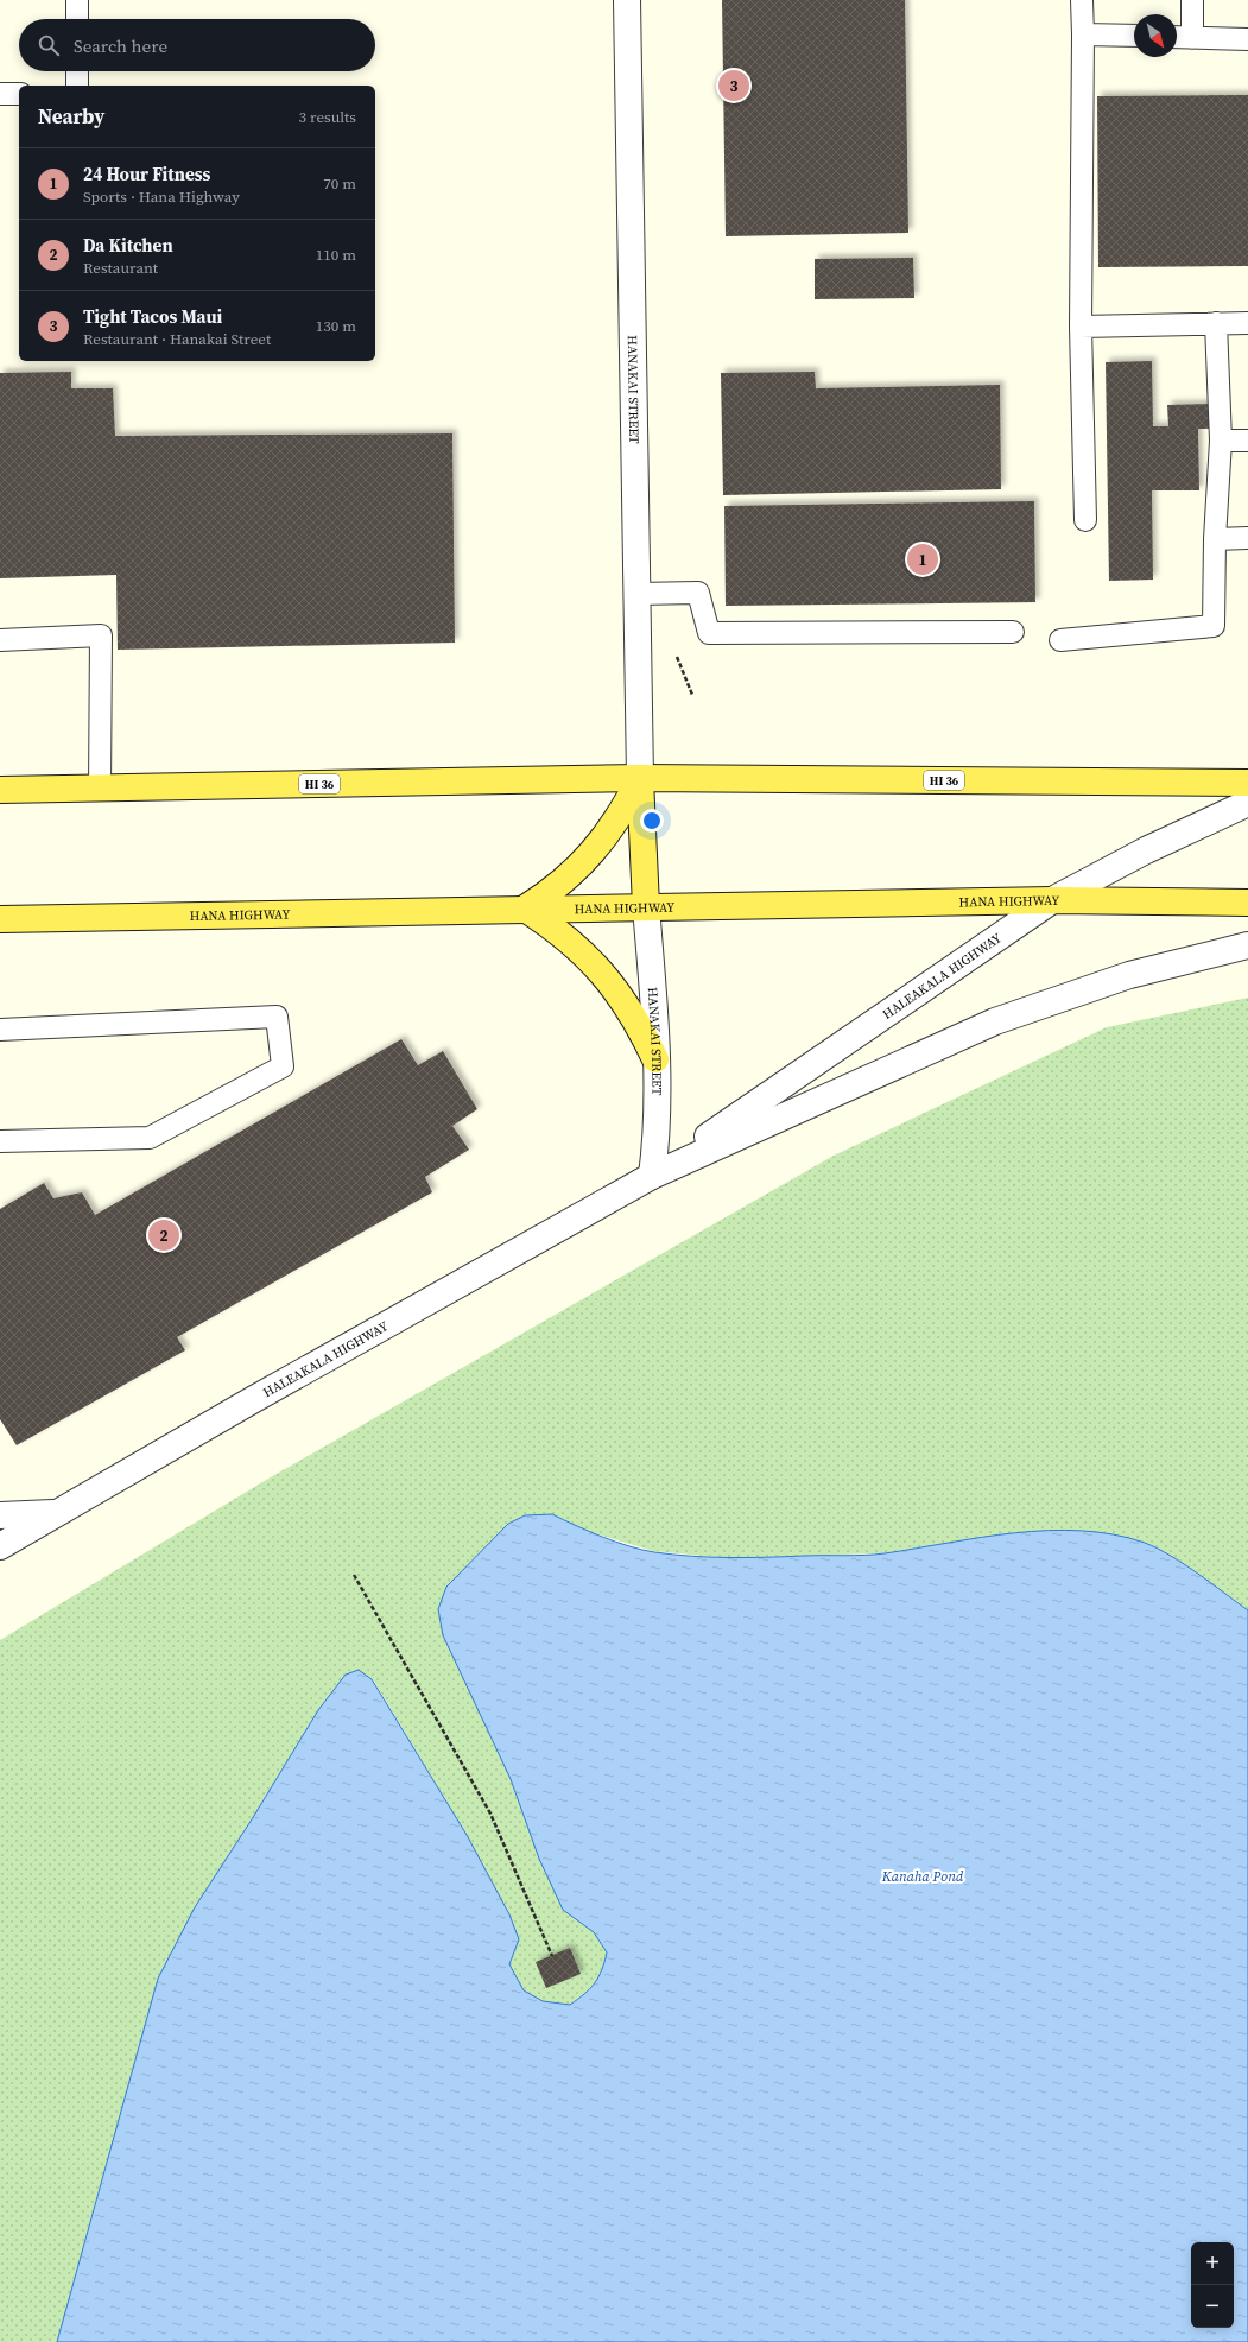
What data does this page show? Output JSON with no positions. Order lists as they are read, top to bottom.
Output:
{
  "streets": {
    "main road": ["HI 36", "HANA HIGHWAY"],
    "street": ["HANAKAI STREET", "HALEAKALA HIGHWAY"]
  },
  "crossings": [
    ["HANAKAI STREET", "HI 36"],
    ["HANAKAI STREET", "HANA HIGHWAY"],
    ["HANAKAI STREET", "HALEAKALA HIGHWAY"],
    ["HANA HIGHWAY", "HALEAKALA HIGHWAY"]
  ],
  "water": ["Kanaha Pond"],
  "north": "bottom right",
  "page": {
    "search": "Search here",
    "pins": ["3", "1", "2"],
    "heading": ["Nearby", "3 results"],
    "list": [
      {
        "mark": "1",
        "name": "24 Hour Fitness",
        "note": "Sports · Hana Highway",
        "value": "70 m"
      },
      {
        "mark": "2",
        "name": "Da Kitchen",
        "note": "Restaurant",
        "value": "110 m"
      },
      {
        "mark": "3",
        "name": "Tight Tacos Maui",
        "note": "Restaurant · Hanakai Street",
        "value": "130 m"
      }
    ],
    "map_buttons": ["+", "−"]
  }
}
